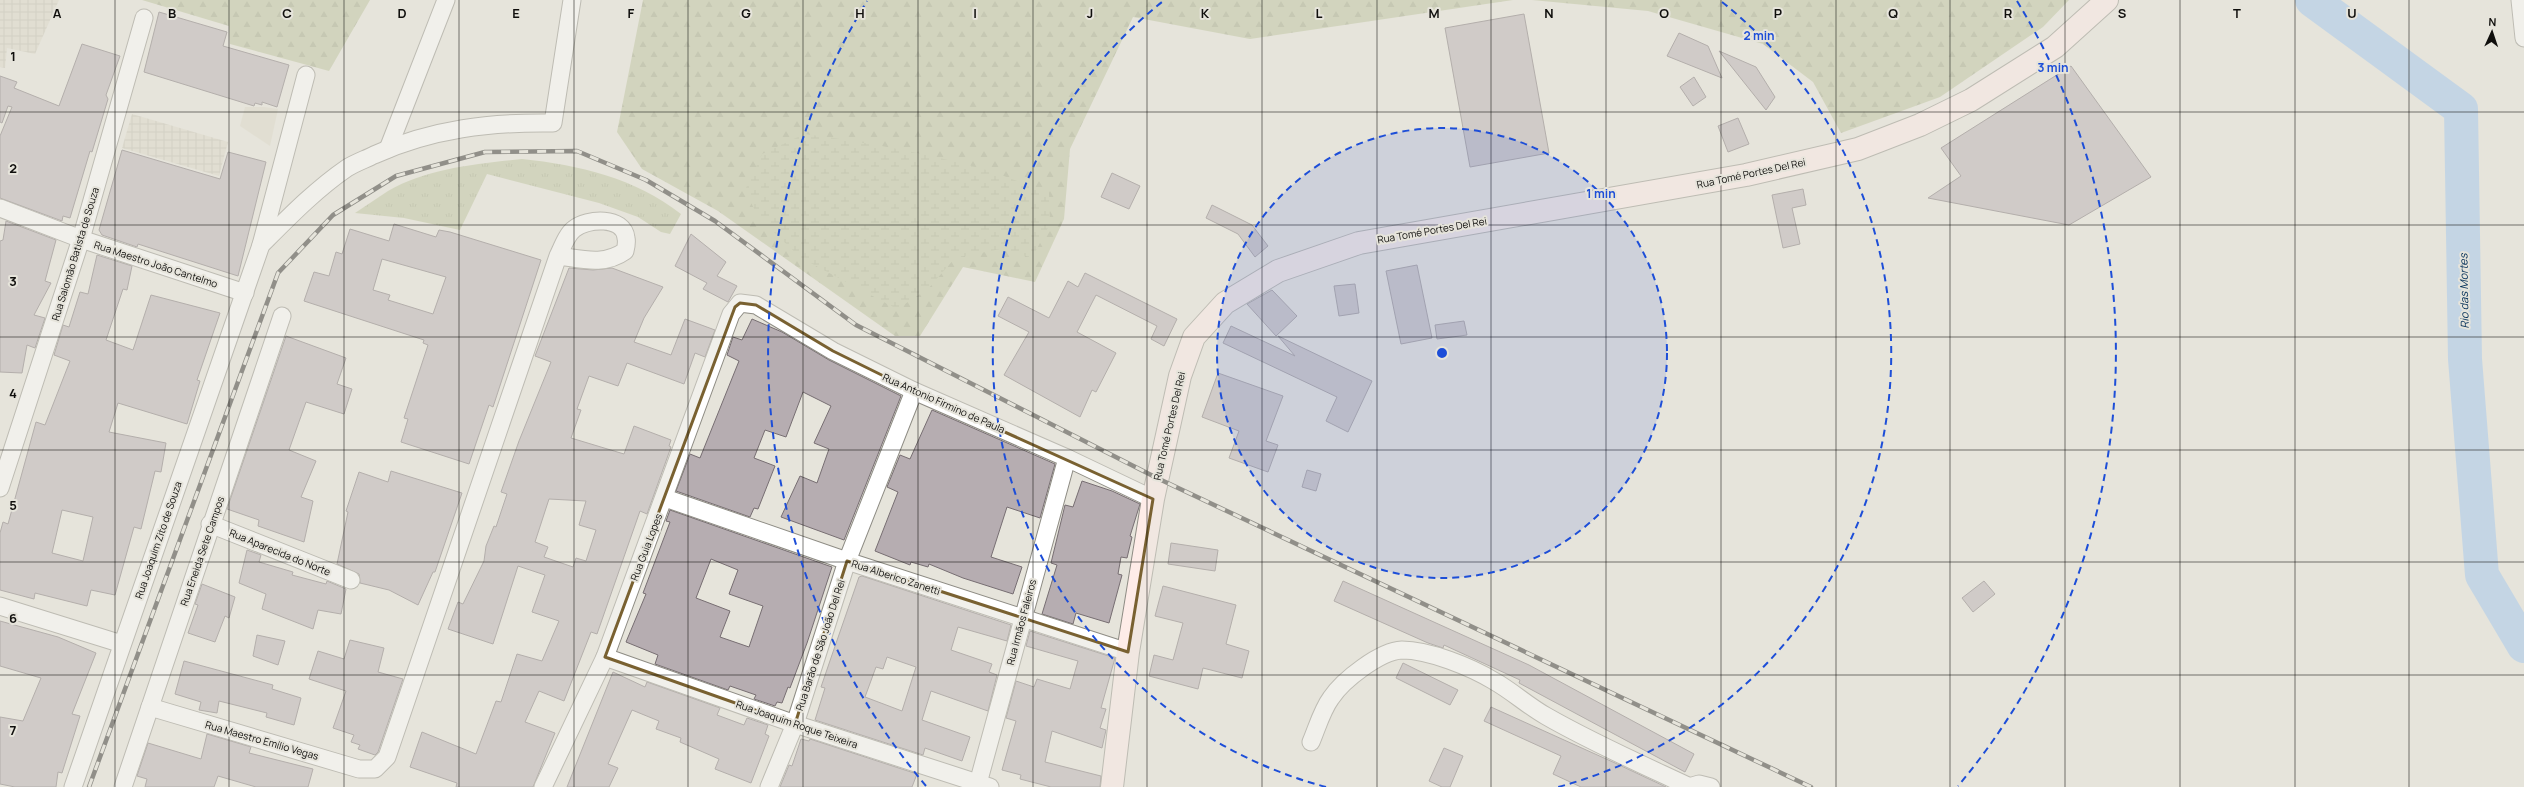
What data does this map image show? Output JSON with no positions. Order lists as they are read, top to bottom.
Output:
{
  "streets": {
    "main road": ["Rua Tomé Portes Del Rei"],
    "street": [
      "Rua Salomão Batista de Souza",
      "Rua Maestro João Cantelmo",
      "Rua Antonio Firmino de Paula",
      "Rua Joaquim Zito de Souza",
      "Rua Guia Lopes",
      "Rua Eneida Sete Campos",
      "Rua Aparecida do Norte",
      "Rua Alberico Zanetti",
      "Rua Irmãos Faleiros",
      "Rua Barão de São João Del Rei",
      "Rua Joaquim Roque Teixeira",
      "Rua Maestro Emílio Vegas"
    ]
  },
  "crossings": [
    ["Rua Tomé Portes Del Rei", "Rua Antonio Firmino de Paula"],
    ["Rua Tomé Portes Del Rei", "Rua Alberico Zanetti"],
    ["Rua Salomão Batista de Souza", "Rua Maestro João Cantelmo"],
    ["Rua Maestro João Cantelmo", "Rua Joaquim Zito de Souza"],
    ["Rua Antonio Firmino de Paula", "Rua Guia Lopes"],
    ["Rua Antonio Firmino de Paula", "Rua Irmãos Faleiros"],
    ["Rua Antonio Firmino de Paula", "Rua Barão de São João Del Rei"],
    ["Rua Guia Lopes", "Rua Alberico Zanetti"],
    ["Rua Guia Lopes", "Rua Joaquim Roque Teixeira"],
    ["Rua Eneida Sete Campos", "Rua Aparecida do Norte"],
    ["Rua Eneida Sete Campos", "Rua Maestro Emílio Vegas"],
    ["Rua Alberico Zanetti", "Rua Irmãos Faleiros"],
    ["Rua Alberico Zanetti", "Rua Barão de São João Del Rei"],
    ["Rua Irmãos Faleiros", "Rua Joaquim Roque Teixeira"],
    ["Rua Barão de São João Del Rei", "Rua Joaquim Roque Teixeira"]
  ],
  "water": ["Rio das Mortes"],
  "north": "top",
  "grid": {
    "columns": [
      "A",
      "B",
      "C",
      "D",
      "E",
      "F",
      "G",
      "H",
      "I",
      "J",
      "K",
      "L",
      "M",
      "N",
      "O",
      "P",
      "Q",
      "R",
      "S",
      "T",
      "U"
    ],
    "rows": [
      "1",
      "2",
      "3",
      "4",
      "5",
      "6",
      "7"
    ]
  },
  "rings": ["2 min", "3 min", "1 min"]
}
